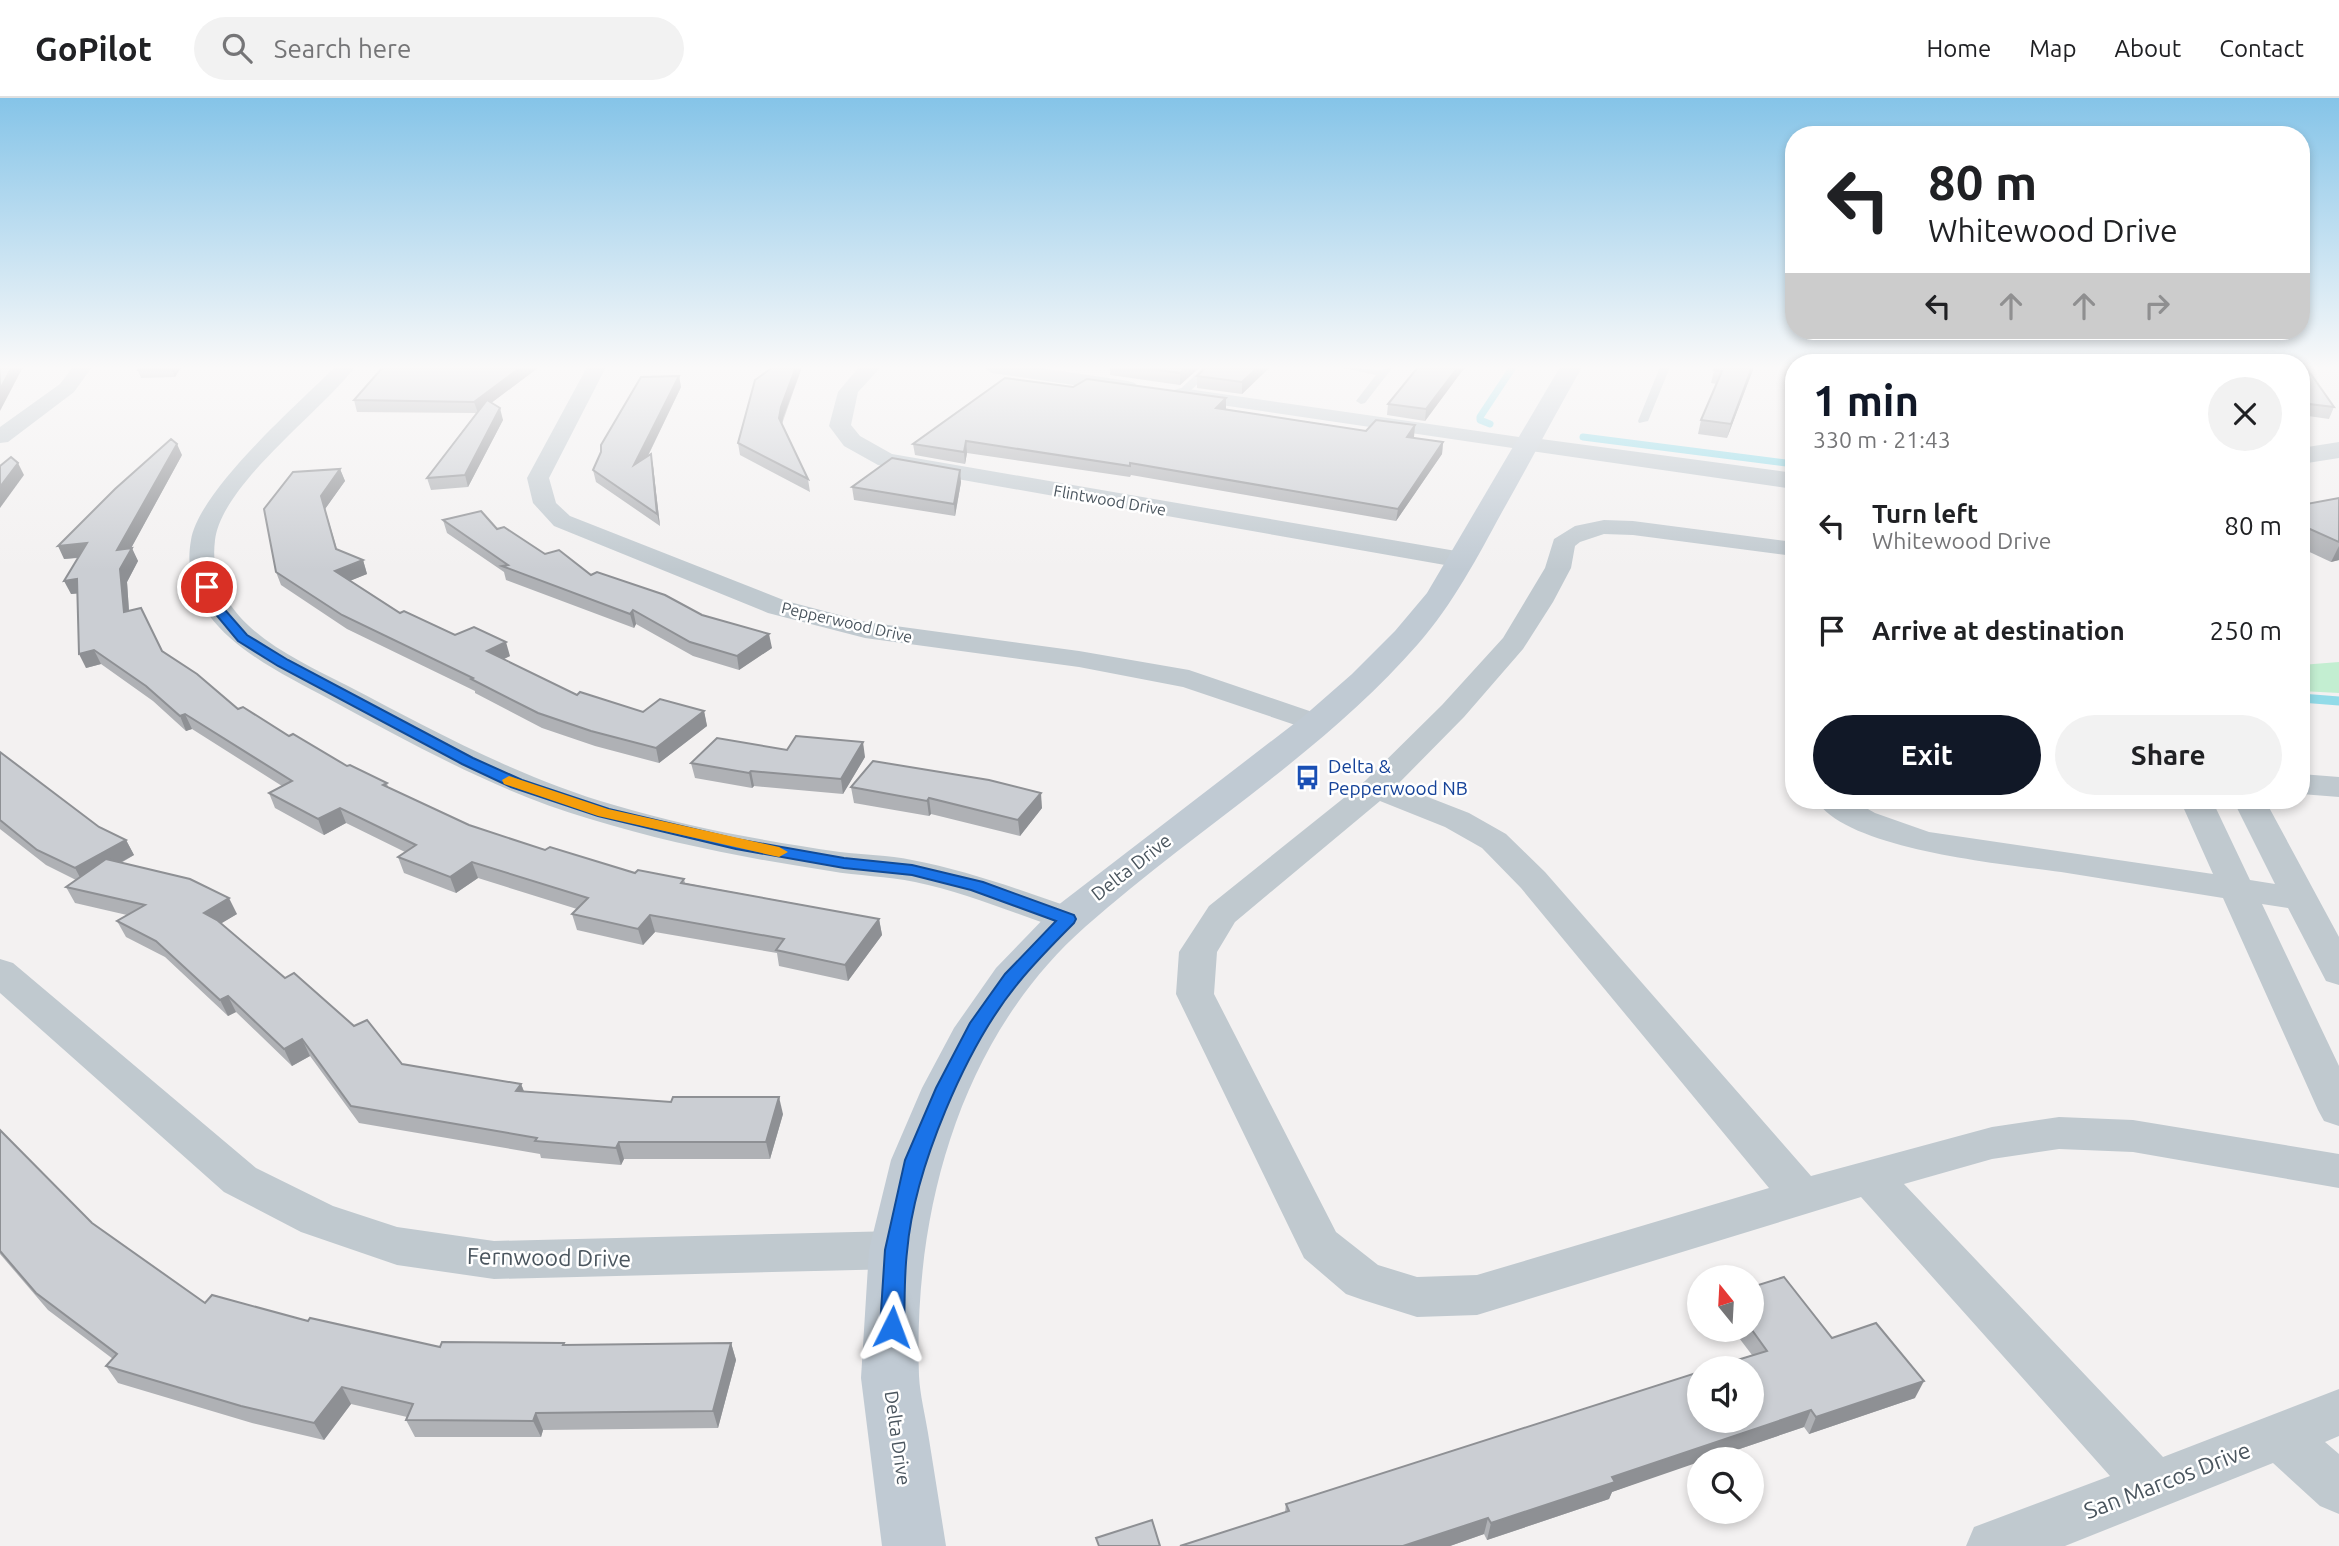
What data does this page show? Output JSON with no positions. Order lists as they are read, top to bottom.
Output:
{
  "streets": {
    "main road": ["Delta Drive"],
    "street": [
      "Flintwood Drive",
      "Pepperwood Drive",
      "Fernwood Drive",
      "San Marcos Drive"
    ]
  },
  "crossings": [
    ["Flintwood Drive", "Delta Drive"],
    ["Pepperwood Drive", "Delta Drive"],
    ["Delta Drive", "Fernwood Drive"]
  ],
  "places": {
    "bus stop": ["Delta & Pepperwood NB"]
  },
  "north": "top",
  "page": {
    "header": "GoPilot",
    "search": "Search here",
    "nav": [
      "Home",
      "Map",
      "About",
      "Contact"
    ],
    "turn": ["80 m", "Whitewood Drive"],
    "heading": ["1 min", "330 m · 21:43"],
    "list": [
      {
        "name": "Turn left",
        "note": "Whitewood Drive",
        "value": "80 m"
      },
      {
        "name": "Arrive at destination",
        "value": "250 m"
      }
    ],
    "buttons": ["Exit", "Share"]
  }
}
